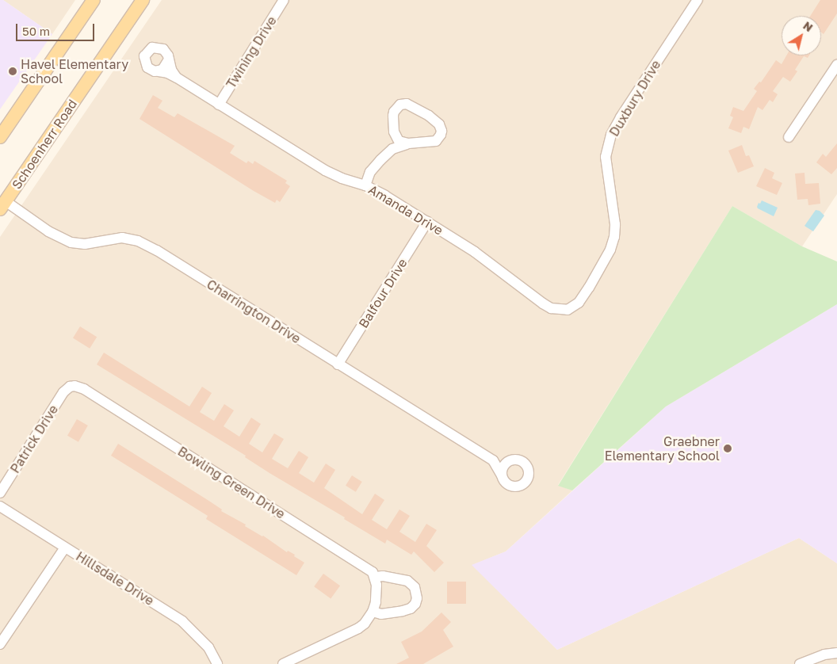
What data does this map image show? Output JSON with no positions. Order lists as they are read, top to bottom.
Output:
{
  "streets": {
    "main road": ["Schoenherr Road"],
    "street": [
      "Twining Drive",
      "Duxbury Drive",
      "Amanda Drive",
      "Balfour Drive",
      "Charrington Drive",
      "Patrick Drive",
      "Bowling Green Drive",
      "Hillsdale Drive"
    ]
  },
  "crossings": [
    ["Twining Drive", "Amanda Drive"],
    ["Duxbury Drive", "Amanda Drive"],
    ["Schoenherr Road", "Charrington Drive"],
    ["Amanda Drive", "Balfour Drive"],
    ["Balfour Drive", "Charrington Drive"],
    ["Patrick Drive", "Bowling Green Drive"]
  ],
  "places": ["Havel Elementary School", "Graebner Elementary School"],
  "scale_bar": "50 m",
  "north": "top right"
}
